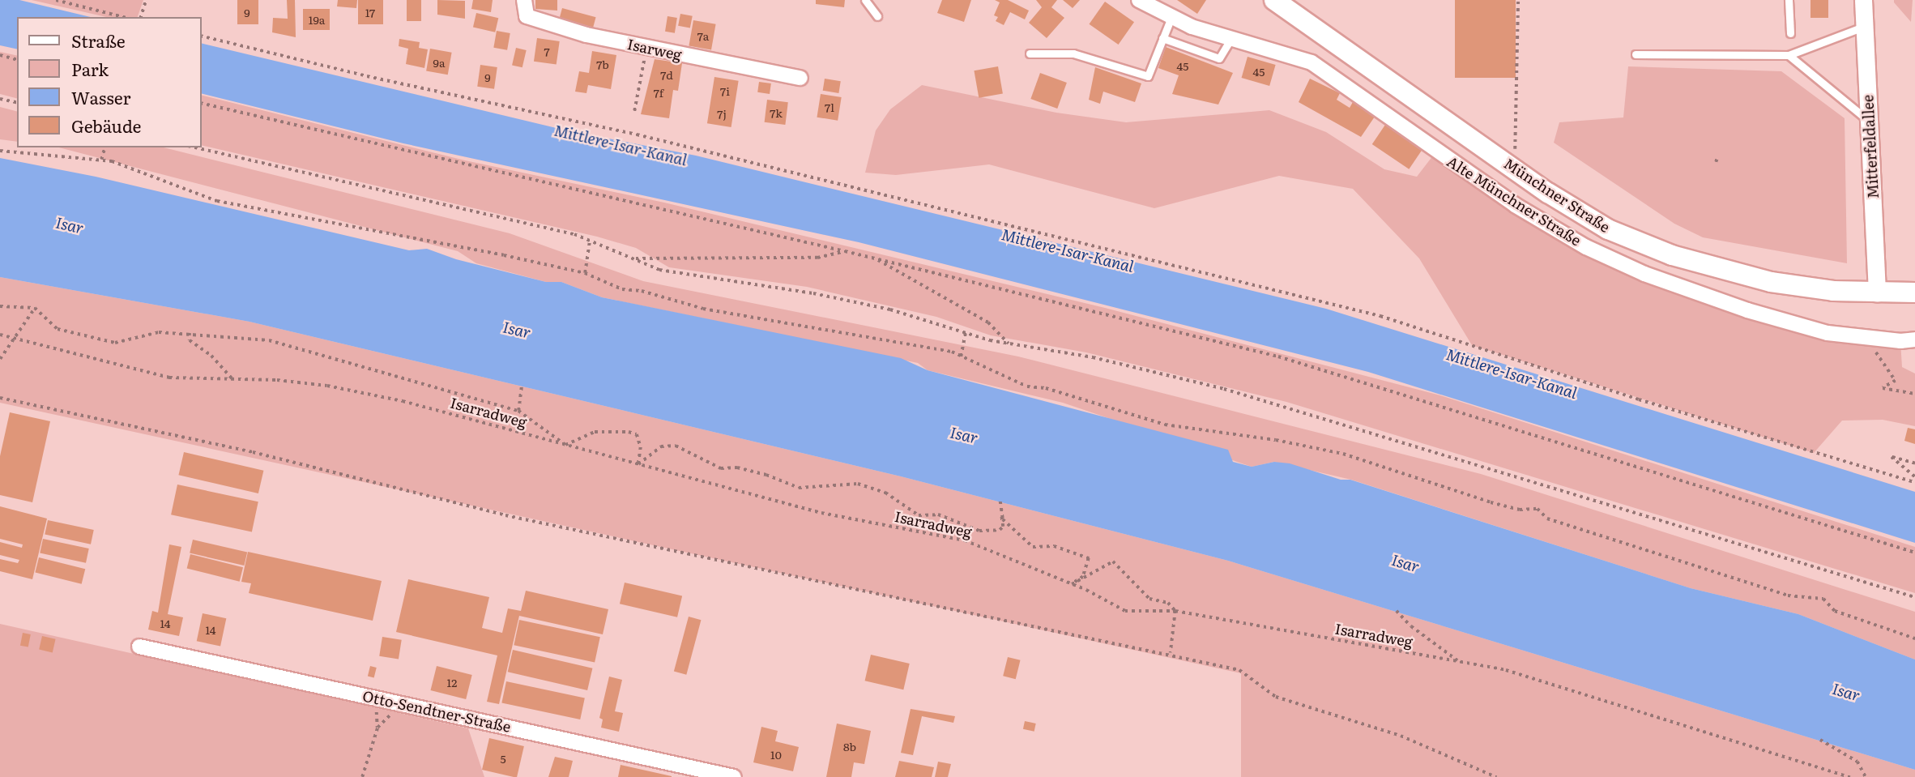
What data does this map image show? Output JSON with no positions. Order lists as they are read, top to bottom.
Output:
{
  "streets": {
    "main road": ["Münchner Straße"],
    "street": [
      "Isarweg",
      "Mitterfeldallee",
      "Alte Münchner Straße",
      "Otto-Sendtner-Straße"
    ],
    "path": ["Isarradweg"]
  },
  "crossings": [
    ["Mitterfeldallee", "Münchner Straße"]
  ],
  "water": ["Mittlere-Isar-Kanal", "Isar"],
  "house_numbers": [
    "9",
    "17",
    "19a",
    "7a",
    "7",
    "9a",
    "7b",
    "45",
    "45",
    "7d",
    "9",
    "7i",
    "7f",
    "7l",
    "7k",
    "7j",
    "14",
    "14",
    "12",
    "8b",
    "10",
    "5"
  ],
  "legend": [
    "Straße",
    "Park",
    "Wasser",
    "Gebäude"
  ]
}
